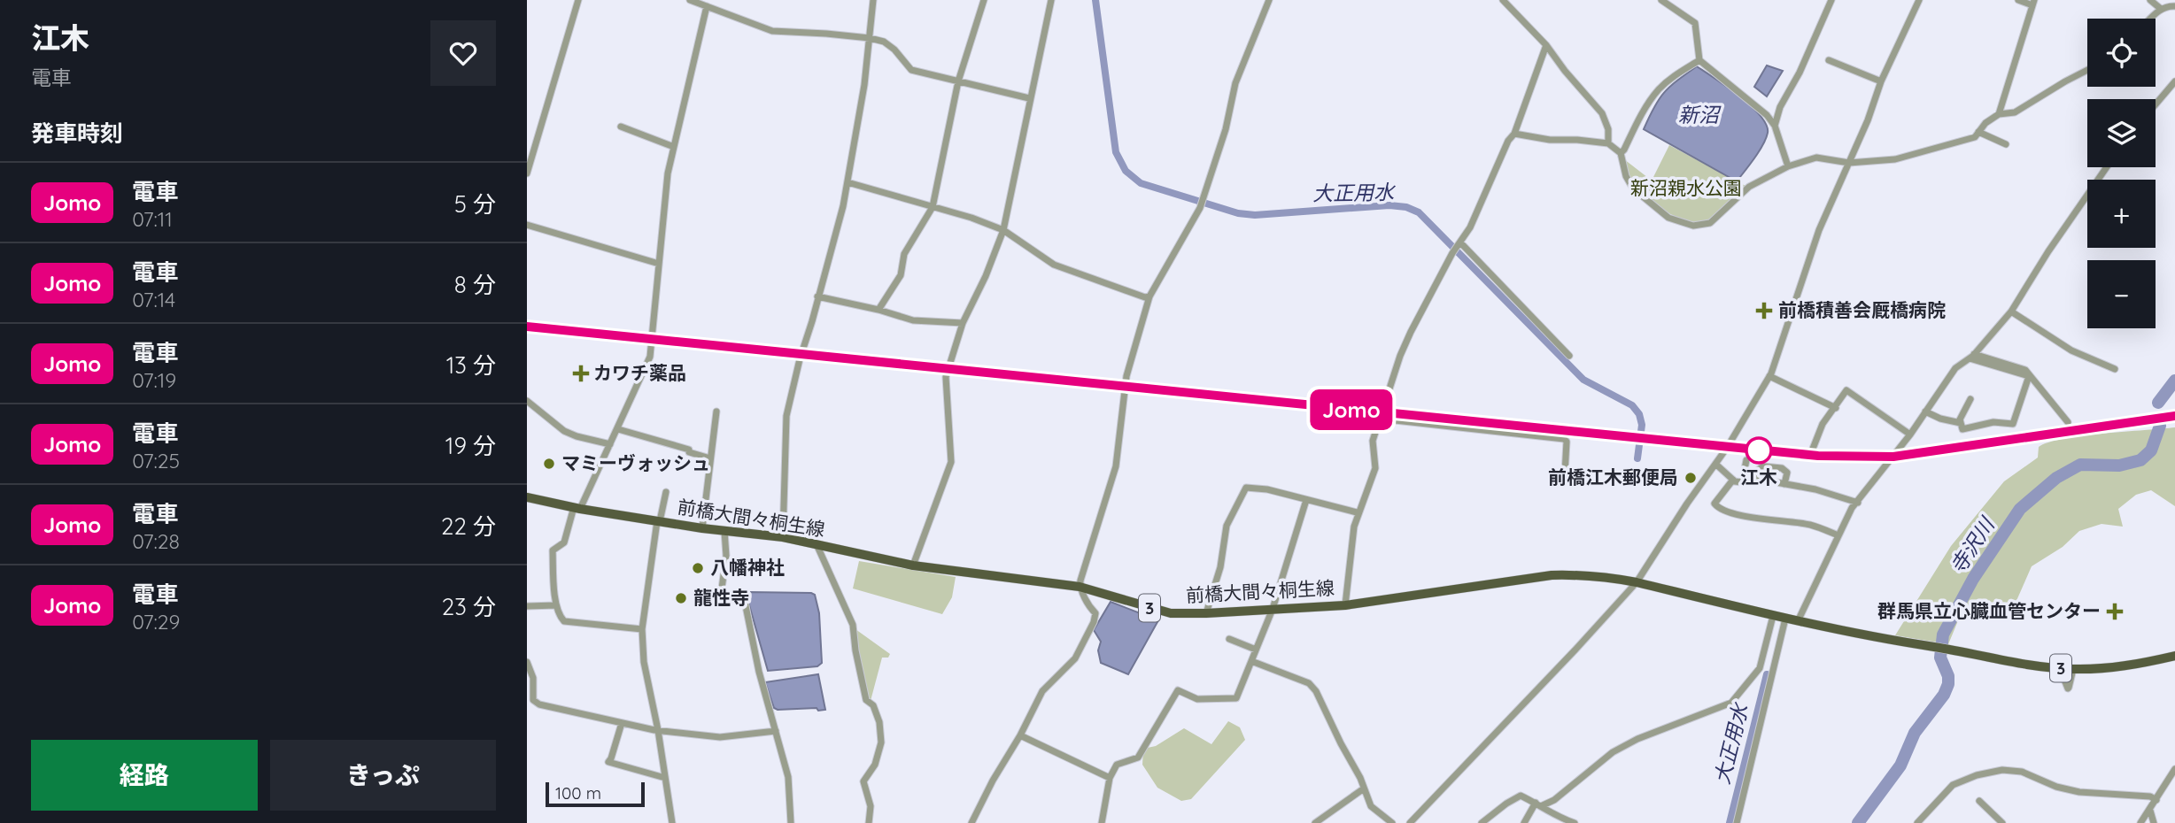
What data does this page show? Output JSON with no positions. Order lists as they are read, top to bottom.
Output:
{
  "streets": {
    "main road": ["前橋大間々桐生線", "3"]
  },
  "crossings": [
    ["前橋大間々桐生線", "3"]
  ],
  "water": ["新沼", "大正用水", "寺沢川"],
  "parks": ["新沼親水公園"],
  "places": {
    "health": ["前橋積善会厩橋病院", "カワチ薬品", "群馬県立心臓血管センター"],
    "other": [
      "江木",
      "マミーヴォッシュ",
      "前橋江木郵便局",
      "八幡神社",
      "龍性寺"
    ]
  },
  "scale_bar": "100 m",
  "page": {
    "heading": [
      ["江木", "電車"],
      "発車時刻"
    ],
    "on_map": "Jomo",
    "map_buttons": ["+", "−"],
    "list": [
      {
        "mark": "Jomo",
        "name": "電車",
        "note": "07:11",
        "value": "5 分"
      },
      {
        "mark": "Jomo",
        "name": "電車",
        "note": "07:14",
        "value": "8 分"
      },
      {
        "mark": "Jomo",
        "name": "電車",
        "note": "07:19",
        "value": "13 分"
      },
      {
        "mark": "Jomo",
        "name": "電車",
        "note": "07:25",
        "value": "19 分"
      },
      {
        "mark": "Jomo",
        "name": "電車",
        "note": "07:28",
        "value": "22 分"
      },
      {
        "mark": "Jomo",
        "name": "電車",
        "note": "07:29",
        "value": "23 分"
      }
    ],
    "buttons": ["経路", "きっぷ"],
    "scale": "100 m"
  }
}
